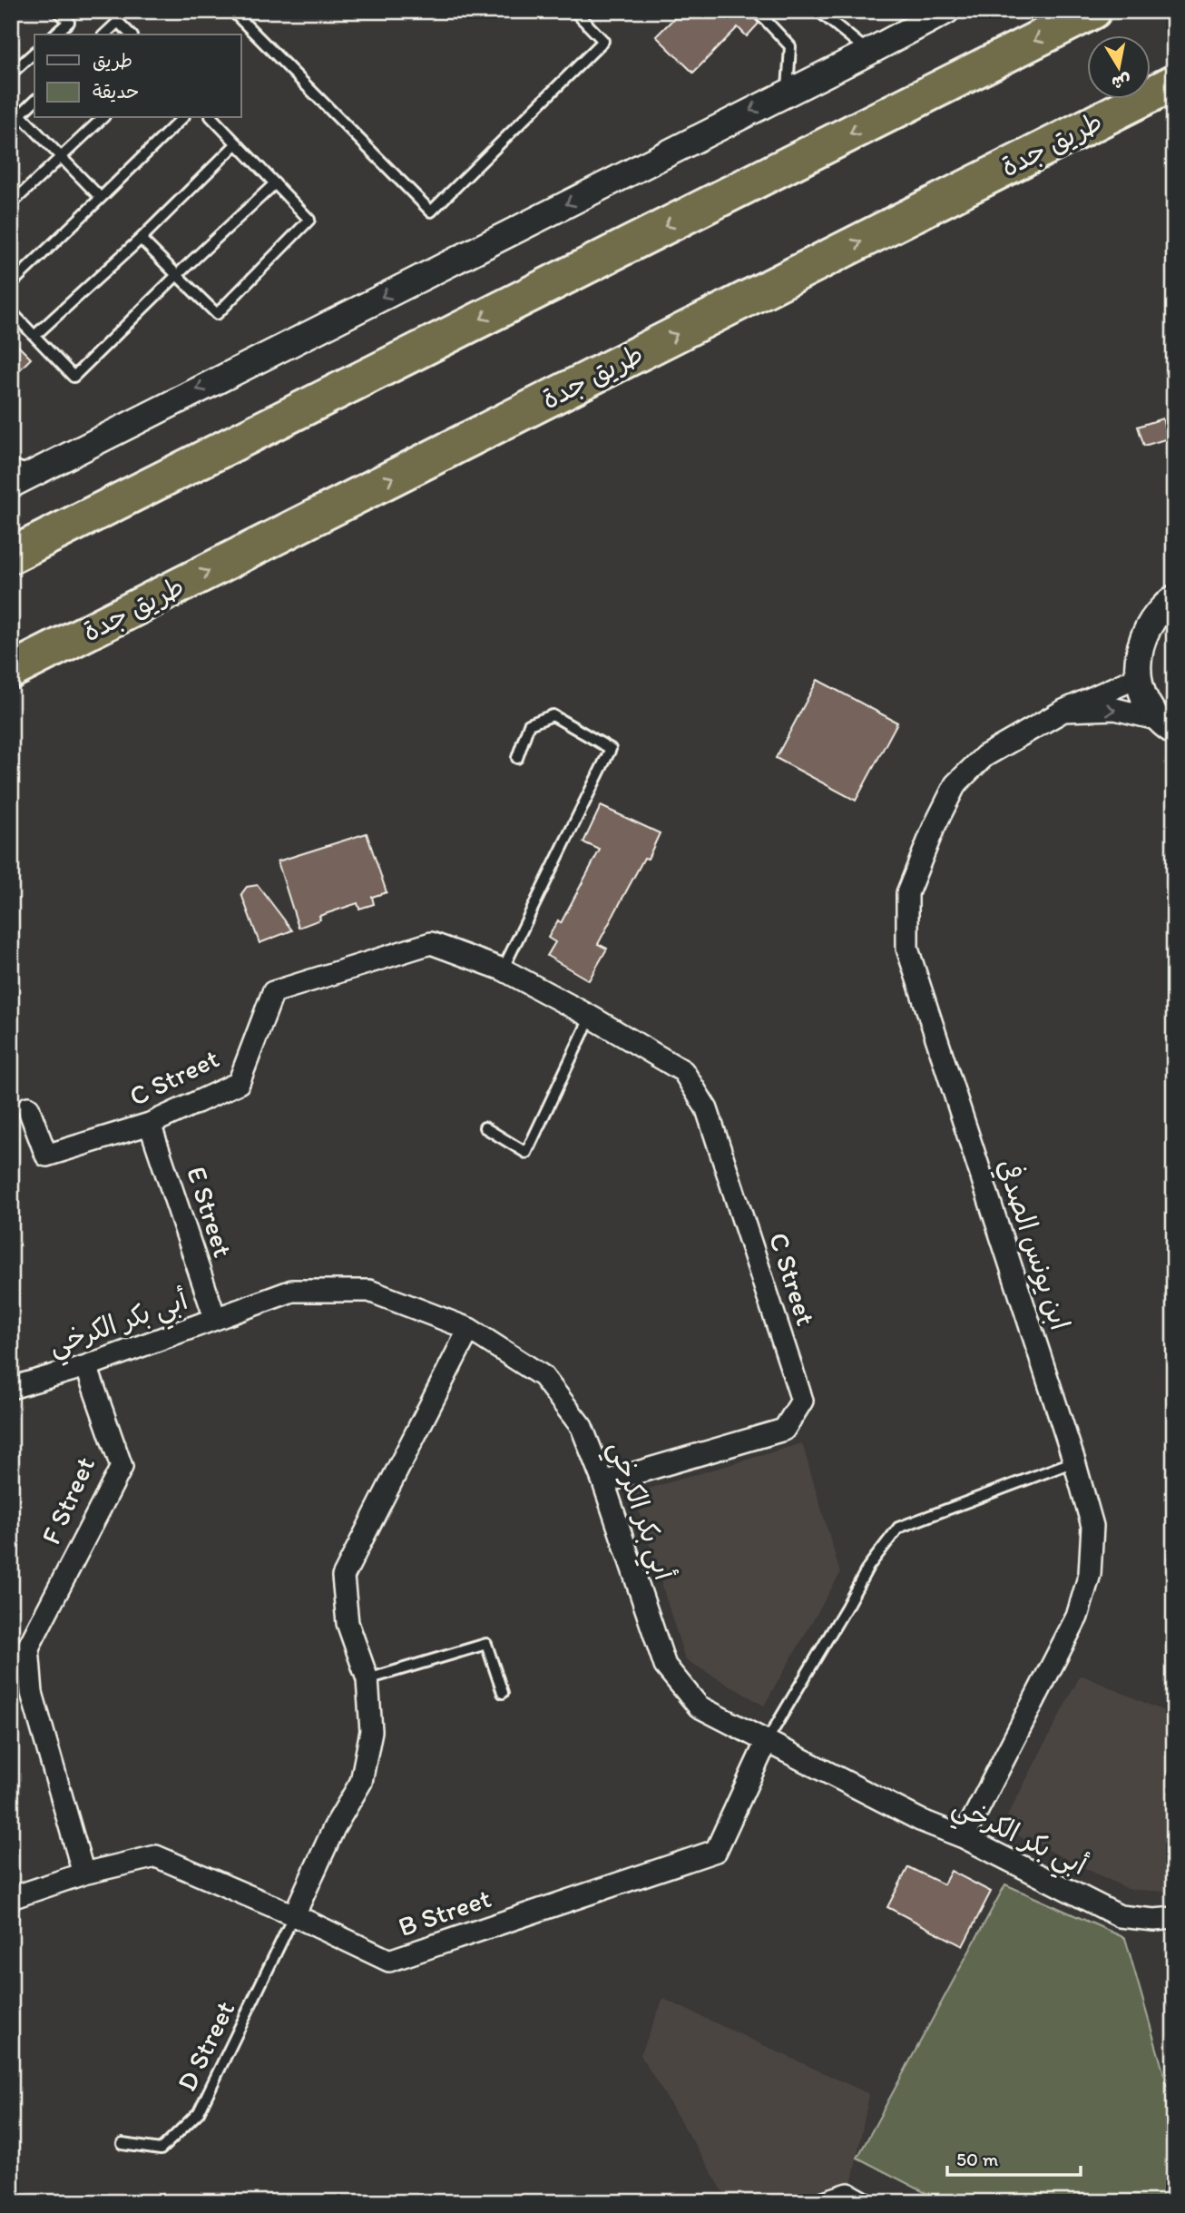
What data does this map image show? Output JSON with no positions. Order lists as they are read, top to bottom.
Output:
{
  "streets": {
    "highway": ["طريق جدة"],
    "street": [
      "C Street",
      "E Street",
      "ابن يونس الصدفي",
      "أبي بكر الكرخي",
      "F Street",
      "B Street"
    ],
    "lane": ["D Street"]
  },
  "crossings": [
    ["C Street", "E Street"],
    ["C Street", "أبي بكر الكرخي"],
    ["E Street", "أبي بكر الكرخي"],
    ["ابن يونس الصدفي", "أبي بكر الكرخي"],
    ["أبي بكر الكرخي", "F Street"],
    ["أبي بكر الكرخي", "B Street"],
    ["F Street", "B Street"],
    ["B Street", "D Street"]
  ],
  "legend": ["طريق", "حديقة"],
  "scale_bar": "50 m",
  "north": "bottom"
}
